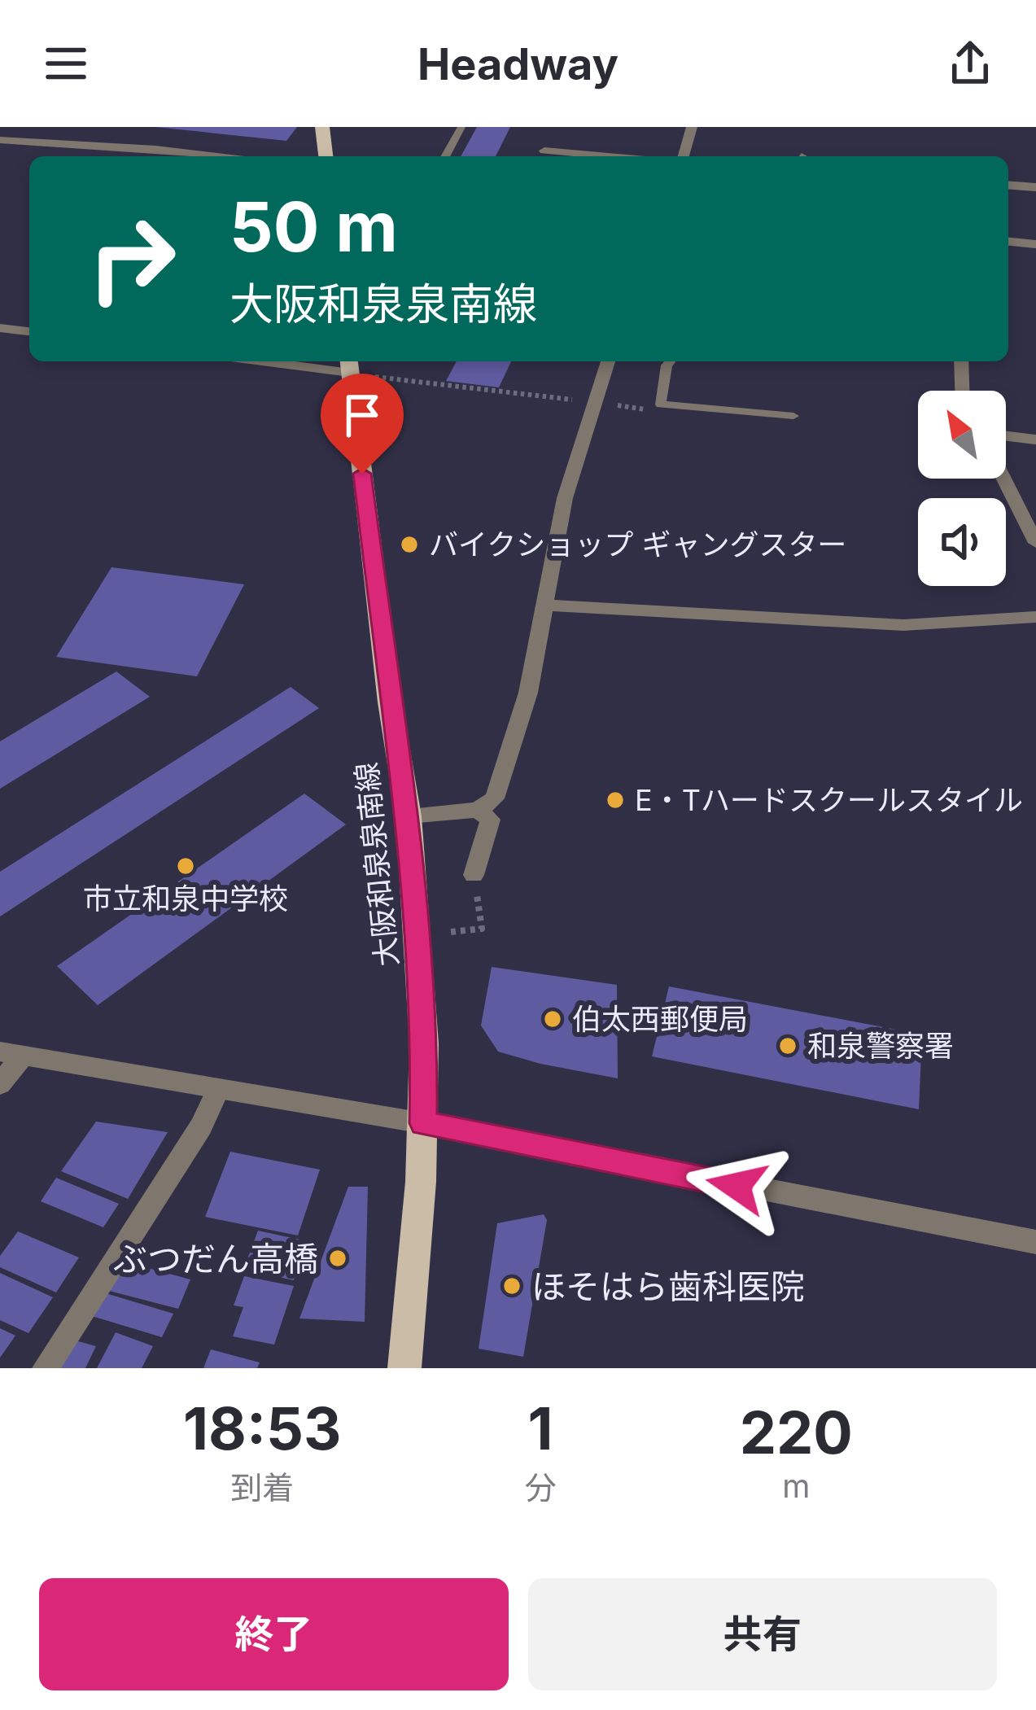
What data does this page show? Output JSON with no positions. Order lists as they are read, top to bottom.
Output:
{
  "streets": {
    "main road": ["大阪和泉泉南線"]
  },
  "places": [
    "バイクショップ ギャングスター",
    "E・Tハードスクールスタイル",
    "市立和泉中学校",
    "伯太西郵便局",
    "和泉警察署",
    "ぶつだん高橋",
    "ほそはら歯科医院"
  ],
  "north": "top left",
  "page": {
    "header": "Headway",
    "turn": ["50 m", "大阪和泉泉南線"],
    "eta": [
      "18:53",
      "到着",
      "1",
      "分",
      "220",
      "m"
    ],
    "buttons": ["終了", "共有"]
  }
}
